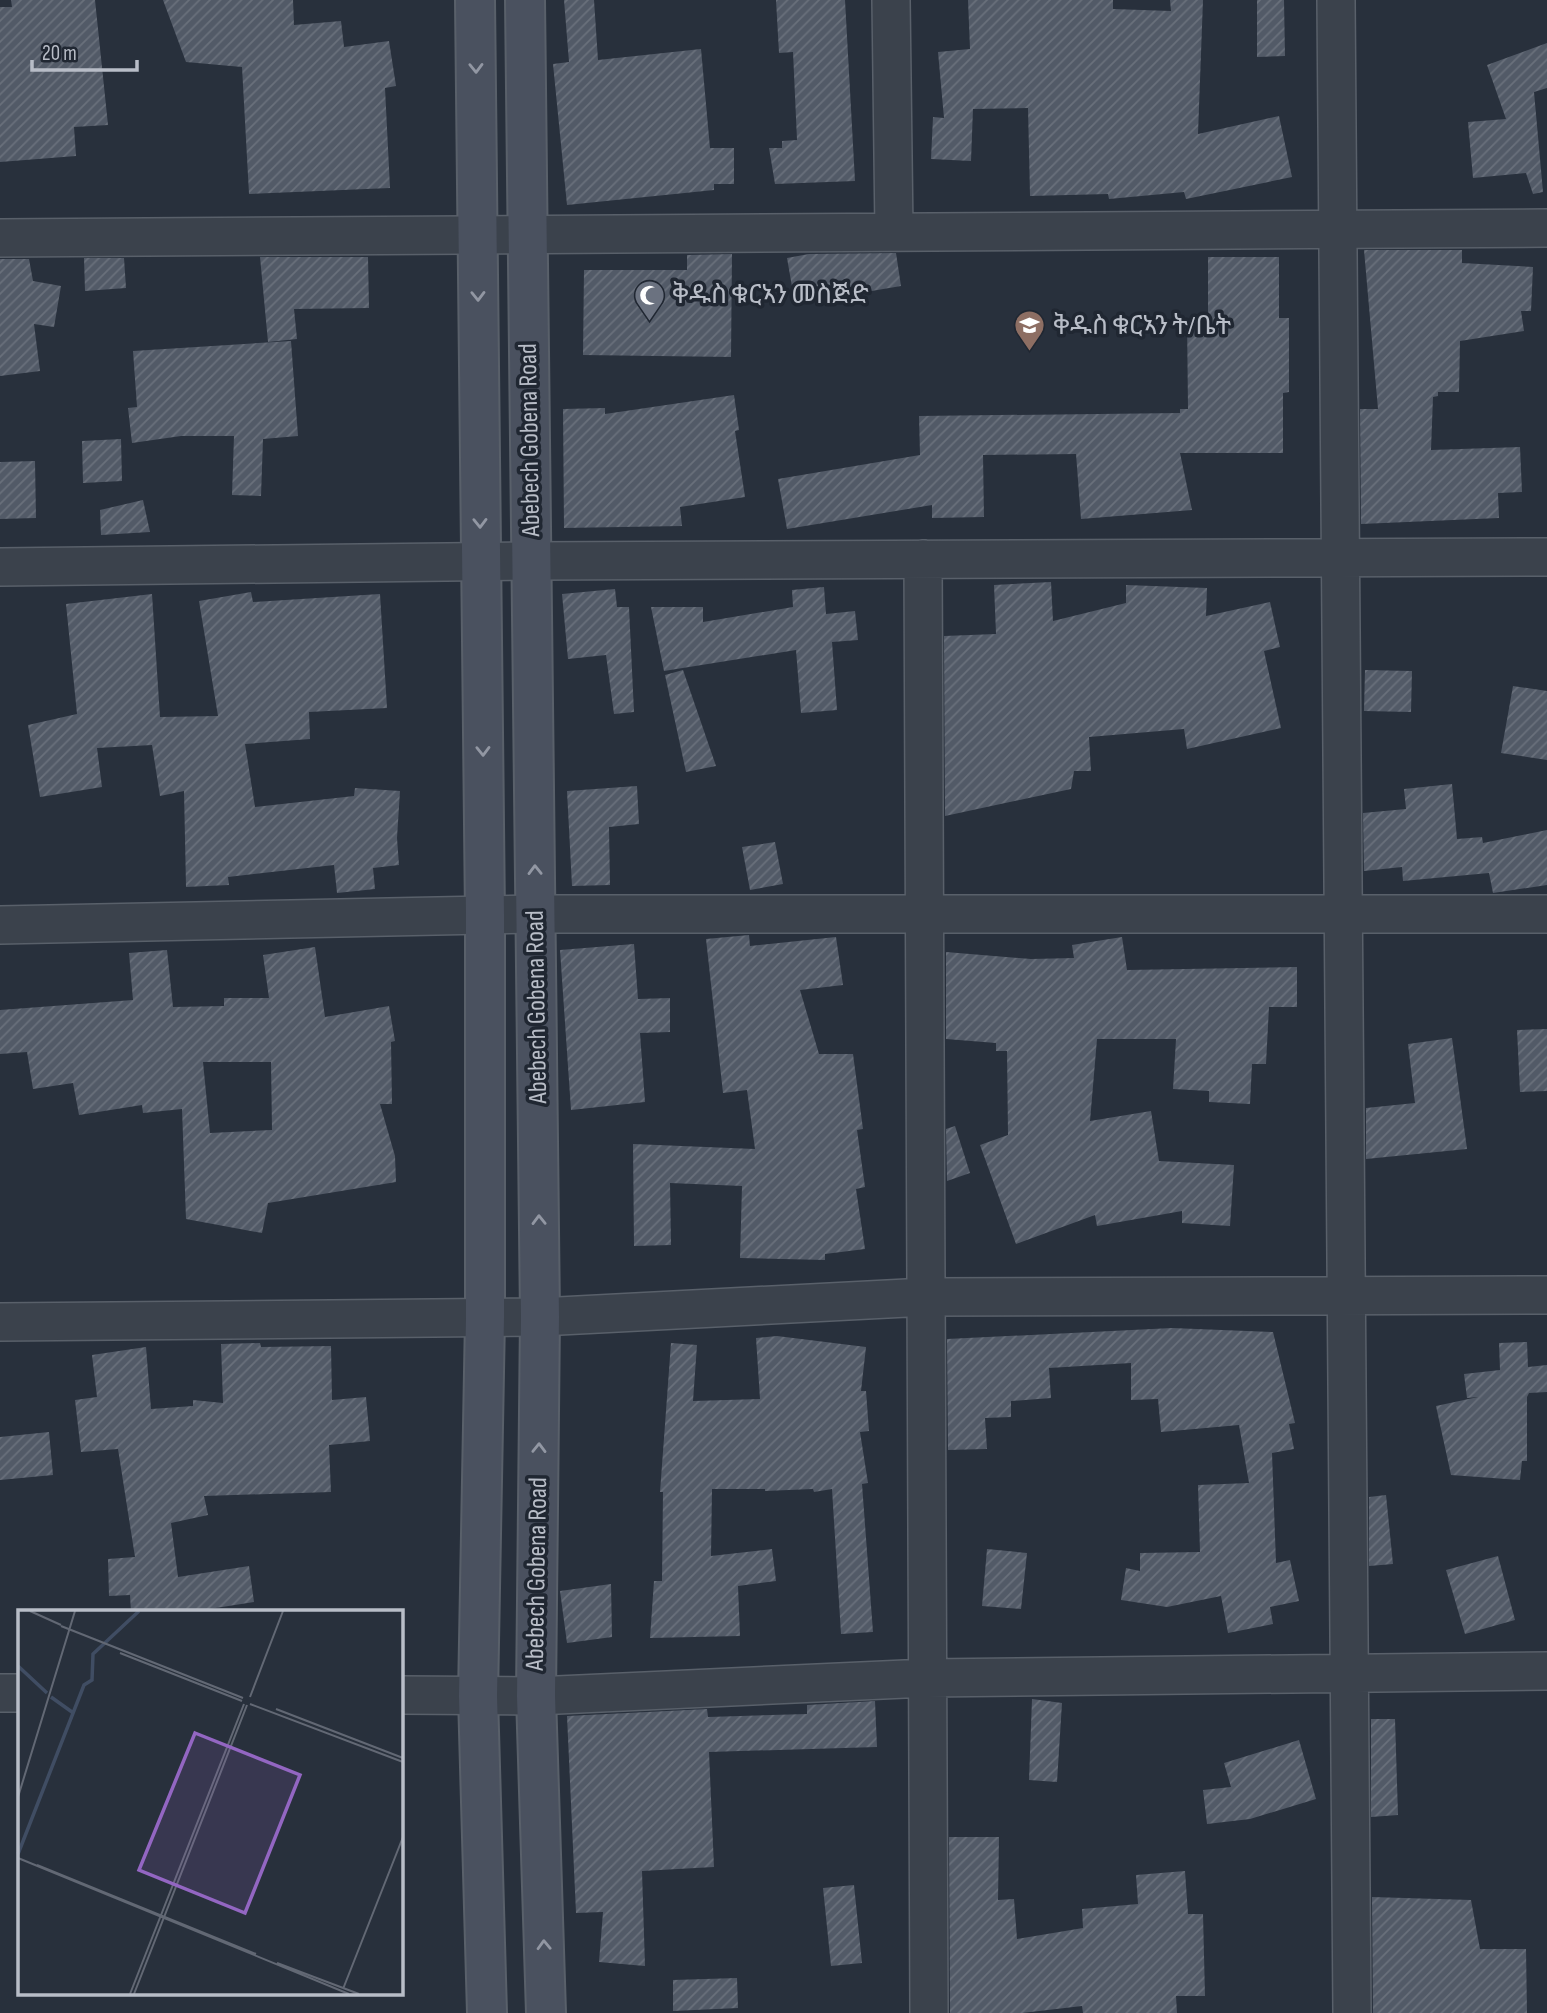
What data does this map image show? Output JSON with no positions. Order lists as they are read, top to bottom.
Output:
{
  "streets": {
    "street": ["Abebech Gobena Road"]
  },
  "places": {
    "mosque": ["ቅዱስ ቁርኣን መስጅድ"],
    "school or university": ["ቅዱስ ቁርኣን ት/ቤት"]
  },
  "scale_bar": "20 m"
}
